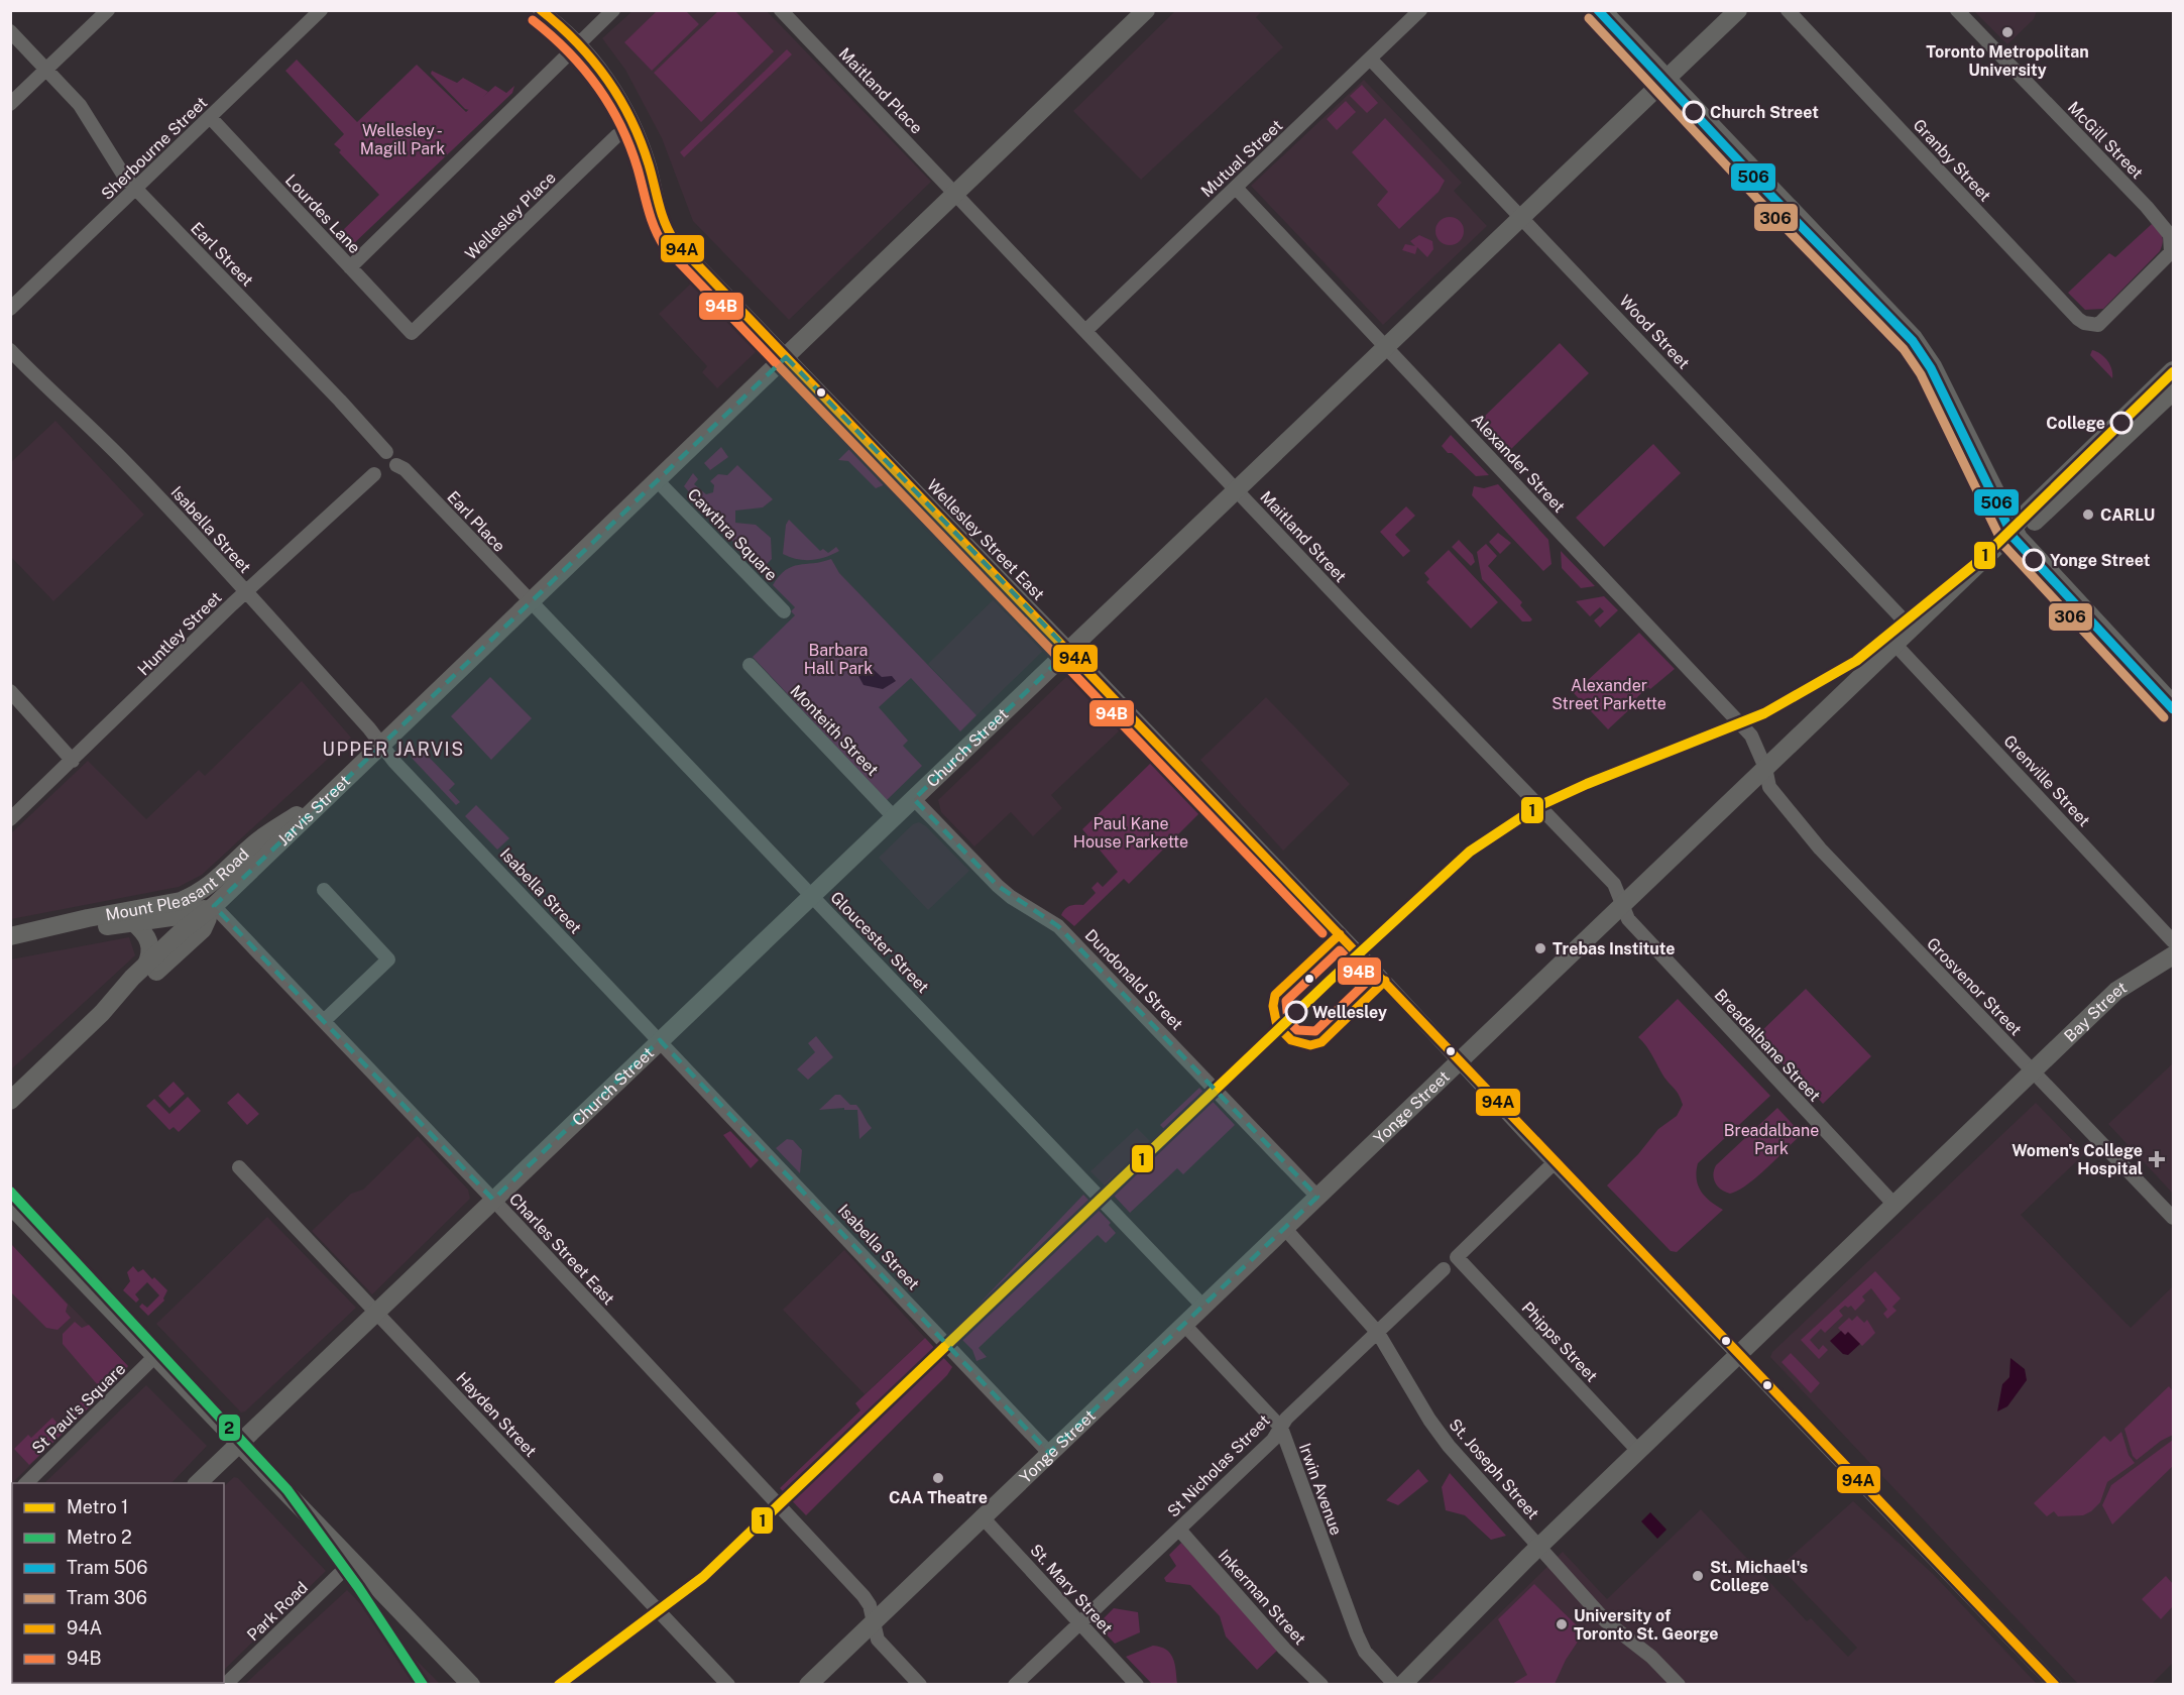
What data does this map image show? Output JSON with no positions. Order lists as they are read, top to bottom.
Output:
{
  "streets": {
    "main road": [
      "Church Street",
      "Jarvis Street",
      "Mount Pleasant Road",
      "Bay Street",
      "Yonge Street"
    ],
    "street": [
      "Maitland Place",
      "McGill Street",
      "Sherbourne Street",
      "Mutual Street",
      "Granby Street",
      "Lourdes Lane",
      "Wellesley Place",
      "Earl Street",
      "Wood Street",
      "Alexander Street",
      "Earl Place",
      "Isabella Street",
      "Cawthra Square",
      "Maitland Street",
      "Wellesley Street East",
      "Huntley Street",
      "Monteith Street",
      "Grenville Street",
      "Gloucester Street",
      "Dundonald Street",
      "Grosvenor Street",
      "Breadalbane Street",
      "Charles Street East",
      "Phipps Street",
      "St Paul's Square",
      "Hayden Street",
      "St Nicholas Street",
      "St. Joseph Street",
      "Irwin Avenue",
      "St. Mary Street",
      "Inkerman Street",
      "Park Road"
    ]
  },
  "crossings": [
    ["Maitland Place", "Maitland Street"],
    ["Maitland Place", "Jarvis Street"],
    ["McGill Street", "Granby Street"],
    ["Sherbourne Street", "Lourdes Lane"],
    ["Sherbourne Street", "Earl Street"],
    ["Mutual Street", "Wood Street"],
    ["Mutual Street", "Alexander Street"],
    ["Mutual Street", "Maitland Street"],
    ["Lourdes Lane", "Wellesley Place"],
    ["Wellesley Place", "Wellesley Street East"],
    ["Wood Street", "Church Street"],
    ["Wood Street", "Yonge Street"],
    ["Alexander Street", "Church Street"],
    ["Alexander Street", "Grosvenor Street"],
    ["Alexander Street", "Yonge Street"],
    ["Earl Place", "Jarvis Street"],
    ["Earl Place", "Gloucester Street"],
    ["Isabella Street", "Huntley Street"],
    ["Isabella Street", "Church Street"],
    ["Isabella Street", "Jarvis Street"],
    ["Isabella Street", "Yonge Street"],
    ["Cawthra Square", "Jarvis Street"],
    ["Maitland Street", "Church Street"],
    ["Maitland Street", "Jarvis Street"],
    ["Maitland Street", "Breadalbane Street"],
    ["Maitland Street", "Yonge Street"],
    ["Wellesley Street East", "Church Street"],
    ["Wellesley Street East", "Jarvis Street"],
    ["Wellesley Street East", "Bay Street"],
    ["Wellesley Street East", "Yonge Street"],
    ["Wellesley Street East", "Phipps Street"],
    ["Monteith Street", "Church Street"],
    ["Church Street", "Gloucester Street"],
    ["Church Street", "Dundonald Street"],
    ["Church Street", "Charles Street East"],
    ["Church Street", "Hayden Street"],
    ["Grenville Street", "Yonge Street"],
    ["Jarvis Street", "Mount Pleasant Road"],
    ["Jarvis Street", "Gloucester Street"],
    ["Jarvis Street", "Charles Street East"],
    ["Mount Pleasant Road", "Charles Street East"],
    ["Gloucester Street", "Yonge Street"],
    ["Dundonald Street", "Yonge Street"],
    ["Grosvenor Street", "Bay Street"],
    ["Grosvenor Street", "Yonge Street"],
    ["Bay Street", "Breadalbane Street"],
    ["Bay Street", "Phipps Street"],
    ["Bay Street", "St. Joseph Street"],
    ["Breadalbane Street", "Yonge Street"],
    ["Yonge Street", "Charles Street East"],
    ["Yonge Street", "St. Joseph Street"],
    ["Yonge Street", "Irwin Avenue"],
    ["Yonge Street", "St. Mary Street"],
    ["St Nicholas Street", "St. Joseph Street"],
    ["St Nicholas Street", "Irwin Avenue"],
    ["St Nicholas Street", "St. Mary Street"],
    ["St Nicholas Street", "Inkerman Street"]
  ],
  "districts": ["UPPER JARVIS"],
  "parks": [
    "Wellesley - Magill Park",
    "Barbara Hall Park",
    "Alexander Street Parkette",
    "Paul Kane House Parkette",
    "Breadalbane Park"
  ],
  "places": {
    "other": [
      "Toronto Metropolitan University",
      "Church Street",
      "College",
      "CARLU",
      "Yonge Street",
      "Trebas Institute",
      "Wellesley",
      "CAA Theatre",
      "St. Michael's College",
      "University of Toronto St. George"
    ],
    "health": ["Women's College Hospital"]
  },
  "lines": [
    "tram line 506",
    "transit line 94A",
    "tram line 306",
    "transit line 94B",
    "metro line 1",
    "metro line 2"
  ],
  "legend": [
    "Metro 1",
    "Metro 2",
    "Tram 506",
    "Tram 306",
    "94A",
    "94B"
  ]
}
